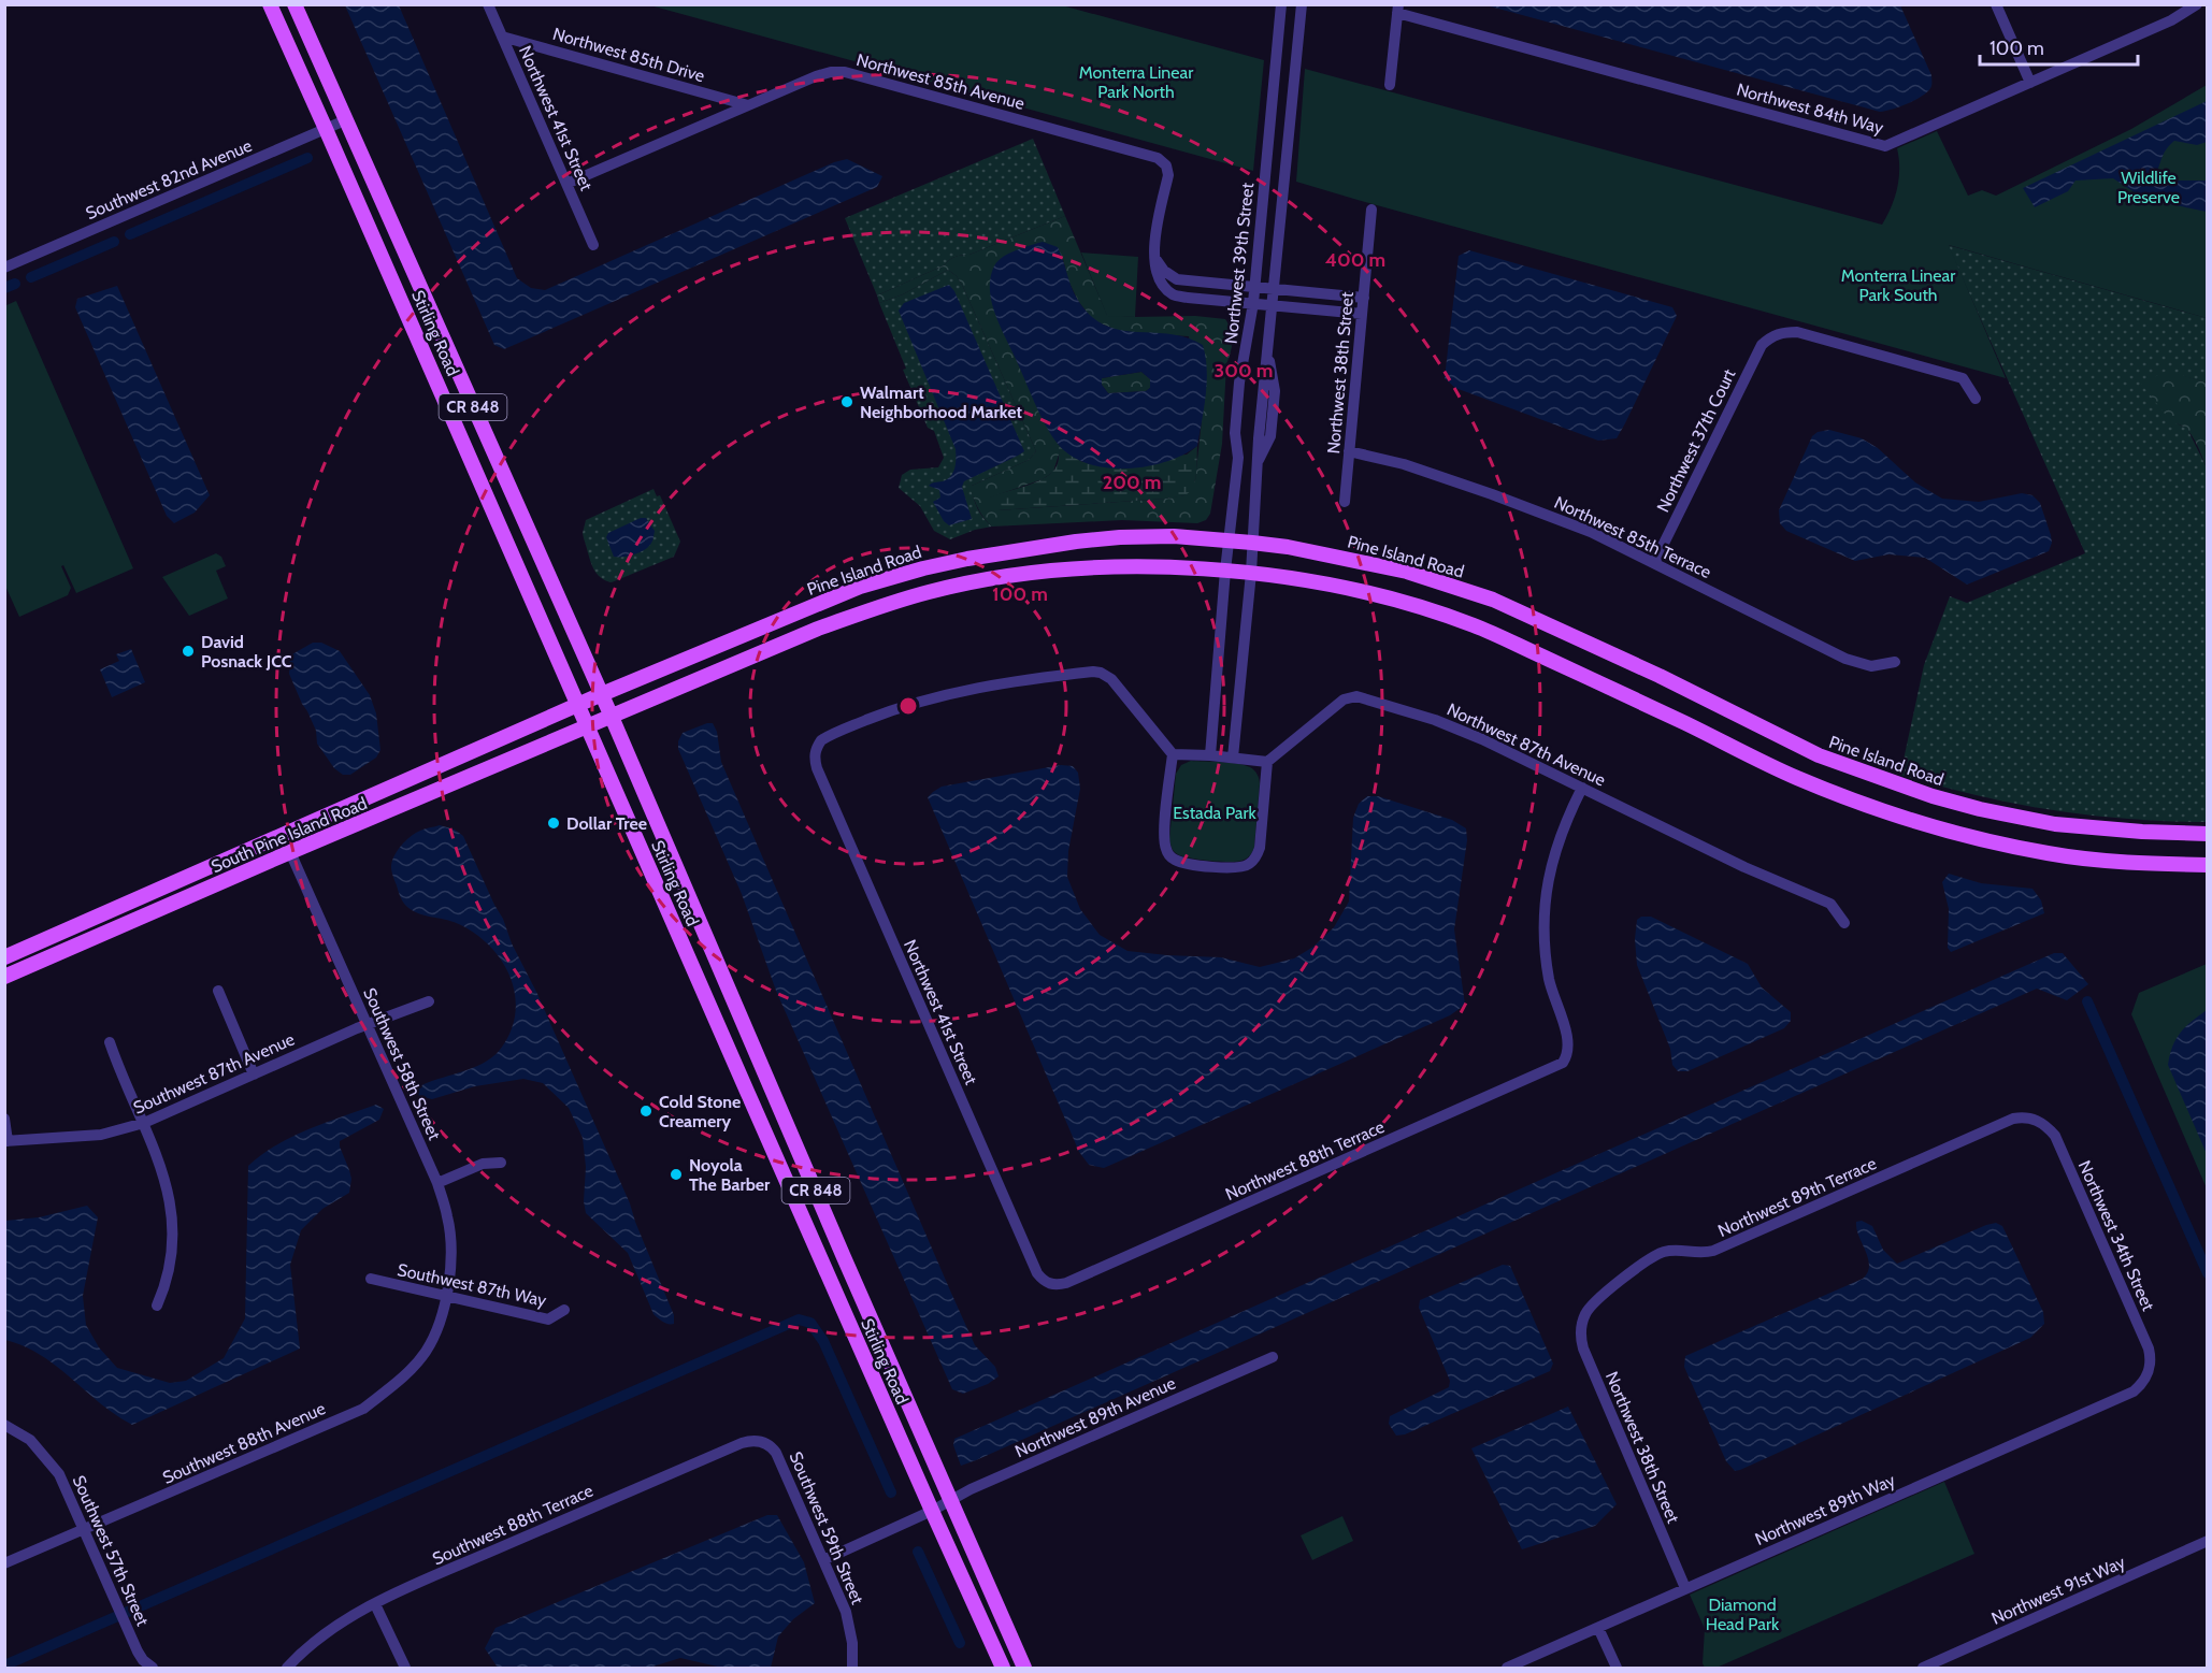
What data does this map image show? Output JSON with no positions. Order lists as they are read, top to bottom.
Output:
{
  "streets": {
    "main road": [
      "Stirling Road",
      "CR 848",
      "Pine Island Road",
      "South Pine Island Road"
    ],
    "street": [
      "Northwest 85th Drive",
      "Northwest 85th Avenue",
      "Northwest 84th Way",
      "Northwest 41st Street",
      "Southwest 82nd Avenue",
      "Northwest 39th Street",
      "Northwest 38th Street",
      "Northwest 37th Court",
      "Northwest 85th Terrace",
      "Northwest 87th Avenue",
      "Southwest 58th Street",
      "Southwest 87th Avenue",
      "Northwest 88th Terrace",
      "Northwest 89th Terrace",
      "Northwest 34th Street",
      "Southwest 87th Way",
      "Northwest 89th Avenue",
      "Southwest 88th Avenue",
      "Northwest 89th Way",
      "Southwest 88th Terrace",
      "Southwest 59th Street",
      "Southwest 57th Street",
      "Northwest 91st Way"
    ]
  },
  "crossings": [
    ["Northwest 85th Drive", "Northwest 85th Avenue"],
    ["Northwest 85th Drive", "Northwest 41st Street"],
    ["Northwest 85th Avenue", "Northwest 41st Street"],
    ["Northwest 41st Street", "Northwest 88th Terrace"],
    ["Southwest 82nd Avenue", "Stirling Road"],
    ["Northwest 39th Street", "Pine Island Road"],
    ["Stirling Road", "Pine Island Road"],
    ["Stirling Road", "South Pine Island Road"],
    ["Stirling Road", "Northwest 89th Avenue"],
    ["Northwest 38th Street", "Northwest 85th Terrace"],
    ["Northwest 38th Street", "Northwest 89th Terrace"],
    ["Northwest 38th Street", "Northwest 89th Way"],
    ["Northwest 37th Court", "Northwest 85th Terrace"],
    ["Pine Island Road", "South Pine Island Road"],
    ["Northwest 87th Avenue", "Northwest 88th Terrace"],
    ["South Pine Island Road", "Southwest 58th Street"],
    ["Southwest 58th Street", "Southwest 87th Avenue"],
    ["Southwest 58th Street", "Southwest 87th Way"],
    ["Southwest 58th Street", "Southwest 88th Avenue"],
    ["Northwest 89th Terrace", "Northwest 34th Street"],
    ["Northwest 34th Street", "Northwest 89th Way"],
    ["Southwest 87th Way", "Southwest 88th Avenue"],
    ["Northwest 89th Avenue", "Southwest 59th Street"],
    ["Southwest 88th Avenue", "Southwest 57th Street"],
    ["Southwest 88th Terrace", "Southwest 59th Street"]
  ],
  "parks": [
    "Monterra Linear Park North",
    "Wildlife Preserve",
    "Monterra Linear Park South",
    "Estada Park",
    "Diamond Head Park"
  ],
  "places": [
    "Walmart Neighborhood Market",
    "David Posnack JCC",
    "Dollar Tree",
    "Cold Stone Creamery",
    "Noyola The Barber"
  ],
  "scale_bar": "100 m",
  "rings": [
    "400 m",
    "300 m",
    "200 m",
    "100 m"
  ]
}
